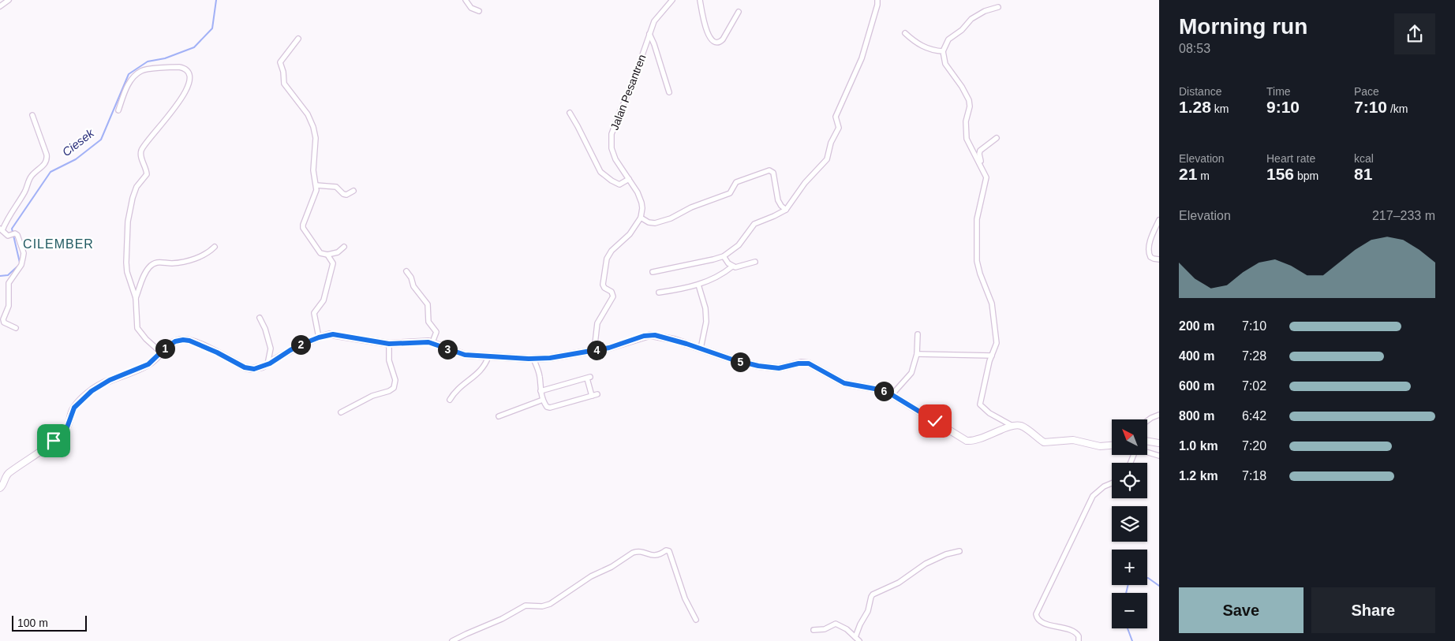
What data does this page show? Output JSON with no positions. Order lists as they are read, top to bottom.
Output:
{
  "streets": {
    "street": ["Jalan Pesantren"]
  },
  "districts": ["CILEMBER"],
  "water": ["Ciesek"],
  "scale_bar": "100 m",
  "north": "top left",
  "page": {
    "heading": ["Morning run", "08:53"],
    "stats": [
      ["Distance", "1.28 km"],
      ["Time", "9:10"],
      ["Pace", "7:10 /km"],
      ["Elevation", "21 m"],
      ["Heart rate", "156 bpm"],
      ["kcal", "81"]
    ],
    "chart": ["Elevation", "217–233 m"],
    "list": [
      {
        "name": "200 m",
        "note": "7:10"
      },
      {
        "name": "400 m",
        "note": "7:28"
      },
      {
        "name": "600 m",
        "note": "7:02"
      },
      {
        "name": "800 m",
        "note": "6:42"
      },
      {
        "name": "1.0 km",
        "note": "7:20"
      },
      {
        "name": "1.2 km",
        "note": "7:18"
      }
    ],
    "pins": [
      "2",
      "1",
      "3",
      "4",
      "5",
      "6"
    ],
    "map_buttons": ["+", "−"],
    "buttons": ["Save", "Share"],
    "scale": "100 m"
  }
}
